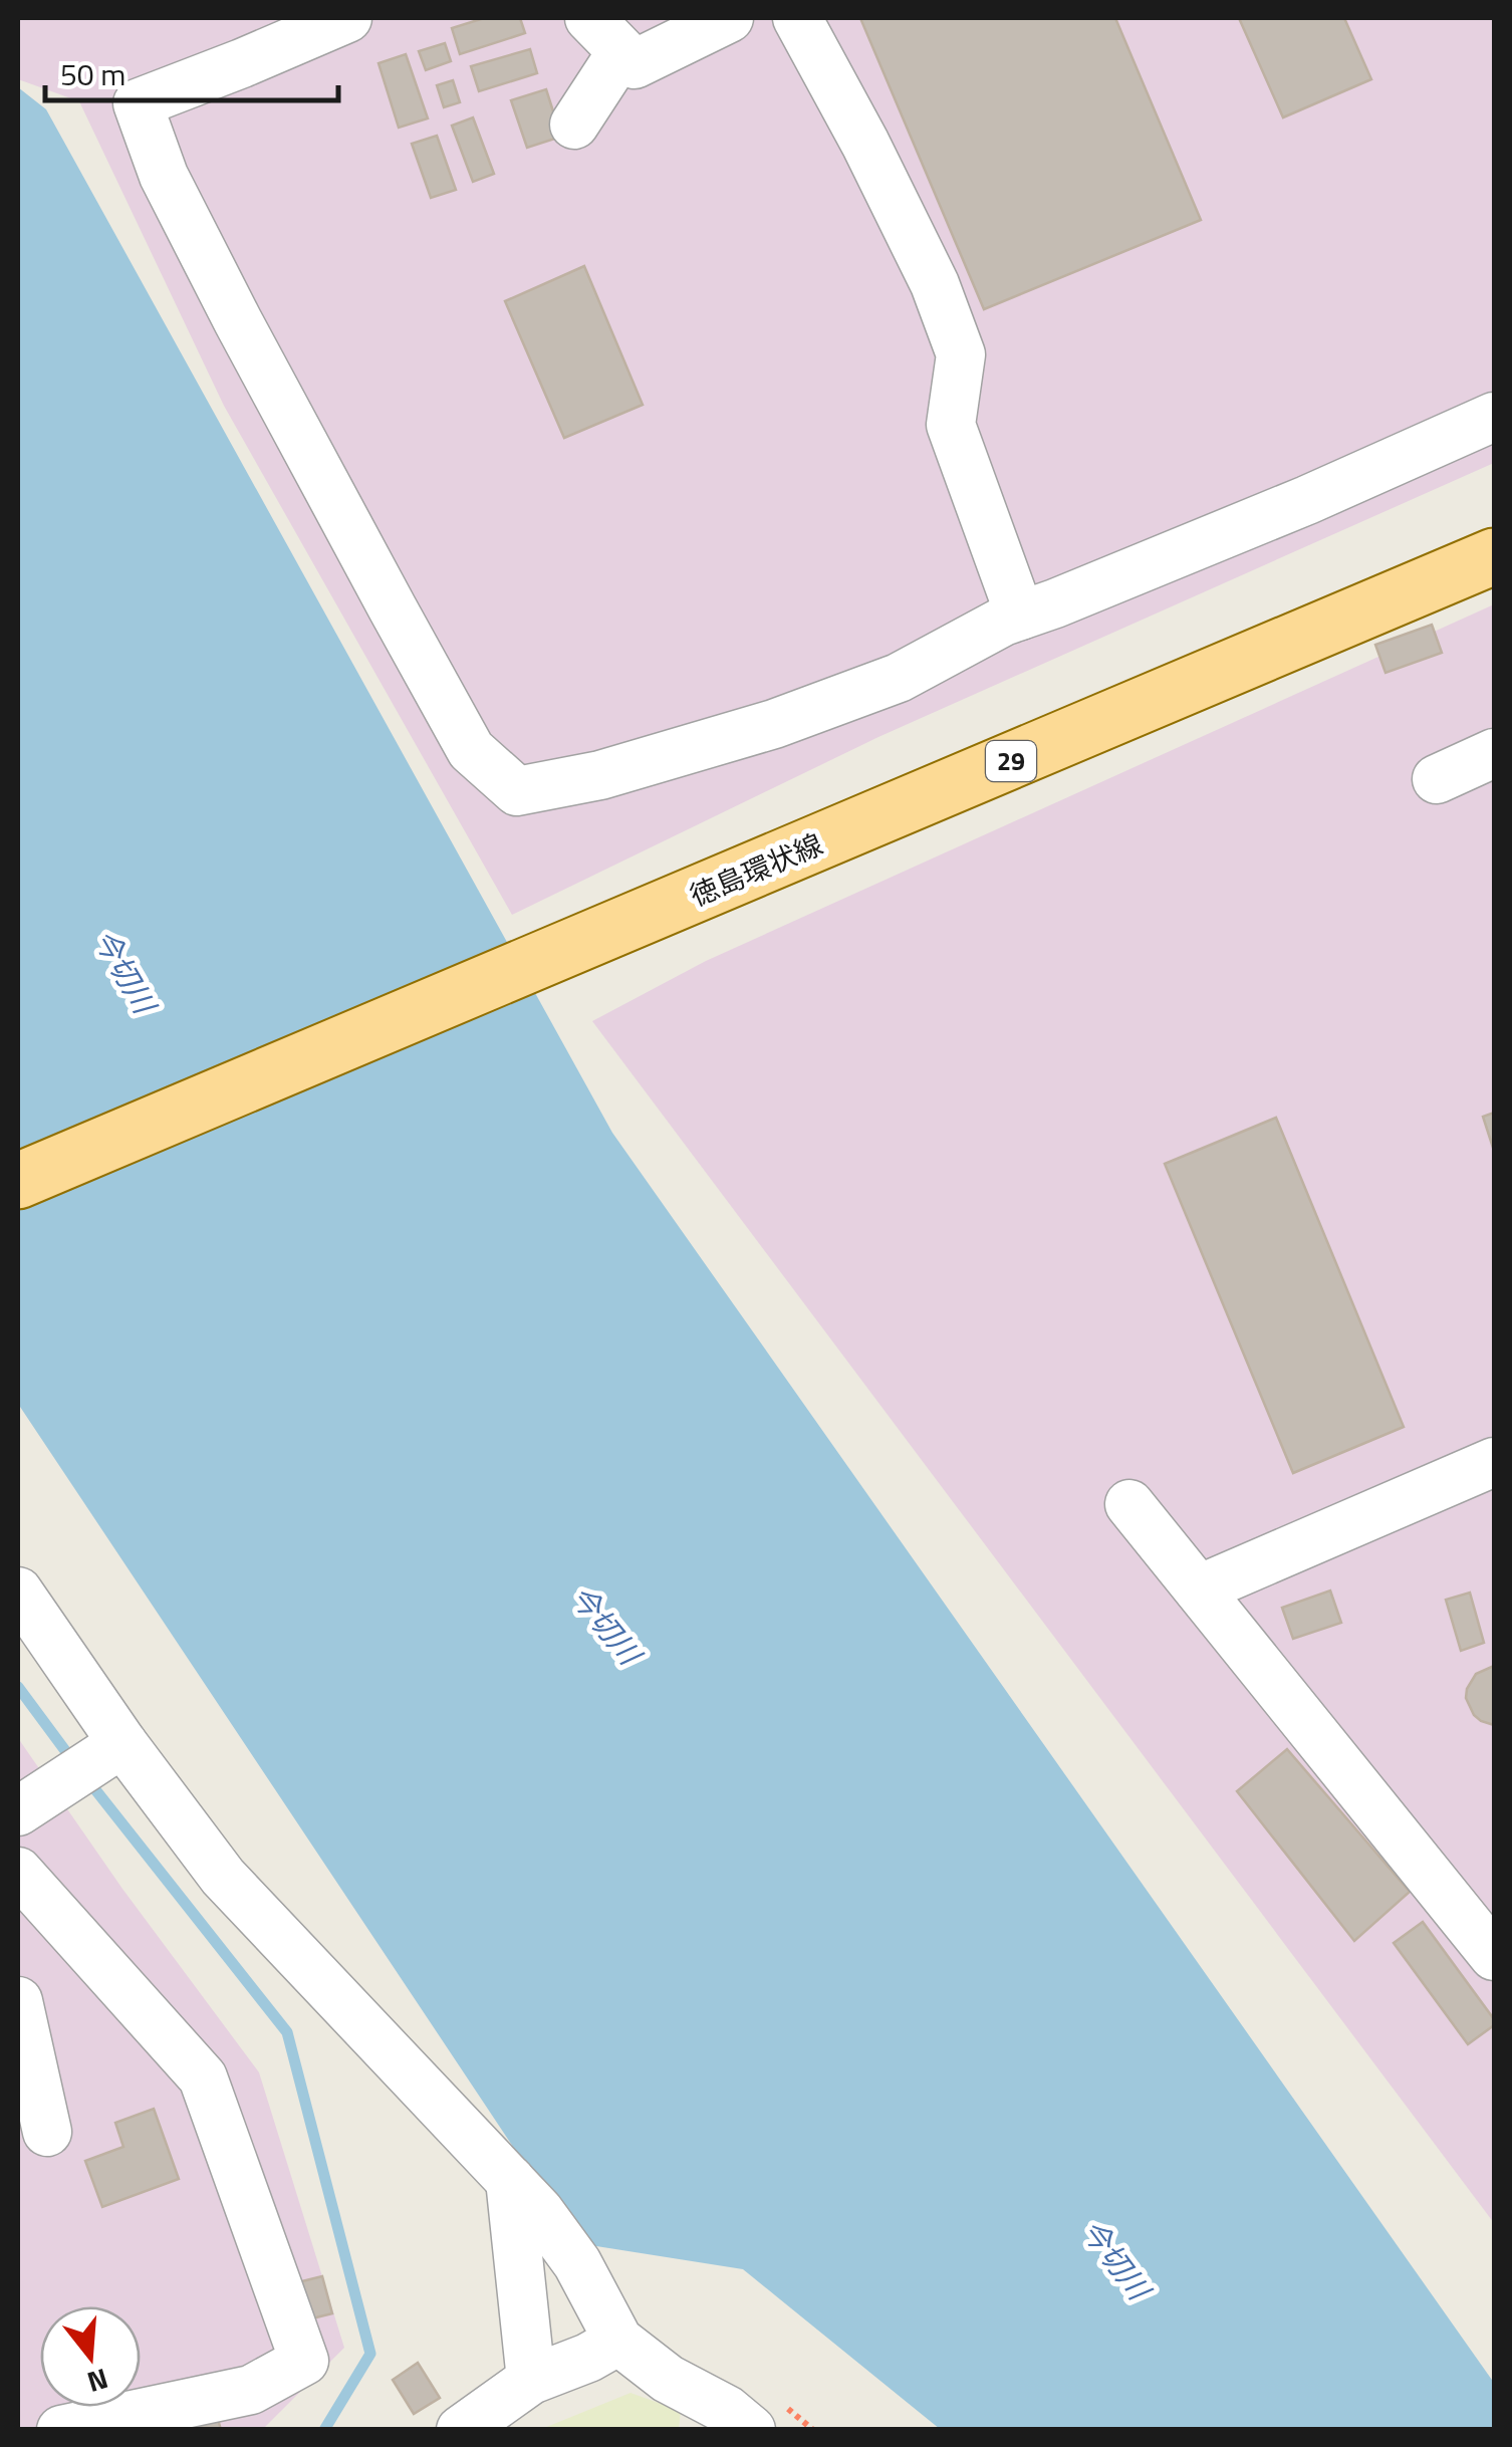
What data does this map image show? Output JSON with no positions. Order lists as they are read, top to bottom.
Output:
{
  "streets": {
    "main road": ["29", "徳島環状線"]
  },
  "water": ["今切川"],
  "scale_bar": "50 m",
  "north": "bottom"
}
